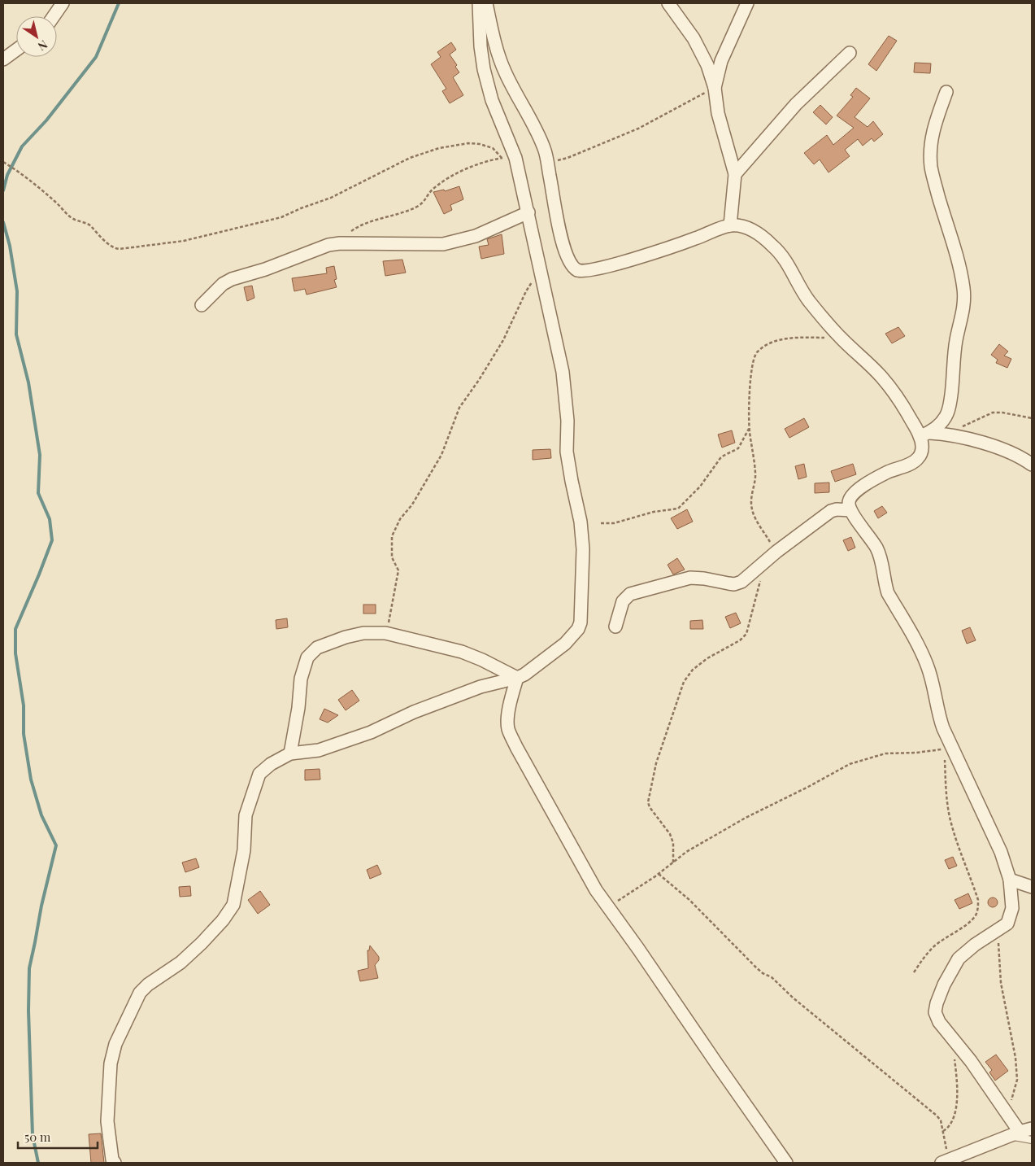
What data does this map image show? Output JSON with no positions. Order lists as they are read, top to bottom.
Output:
{
  "scale_bar": "50 m",
  "north": "bottom right"
}
